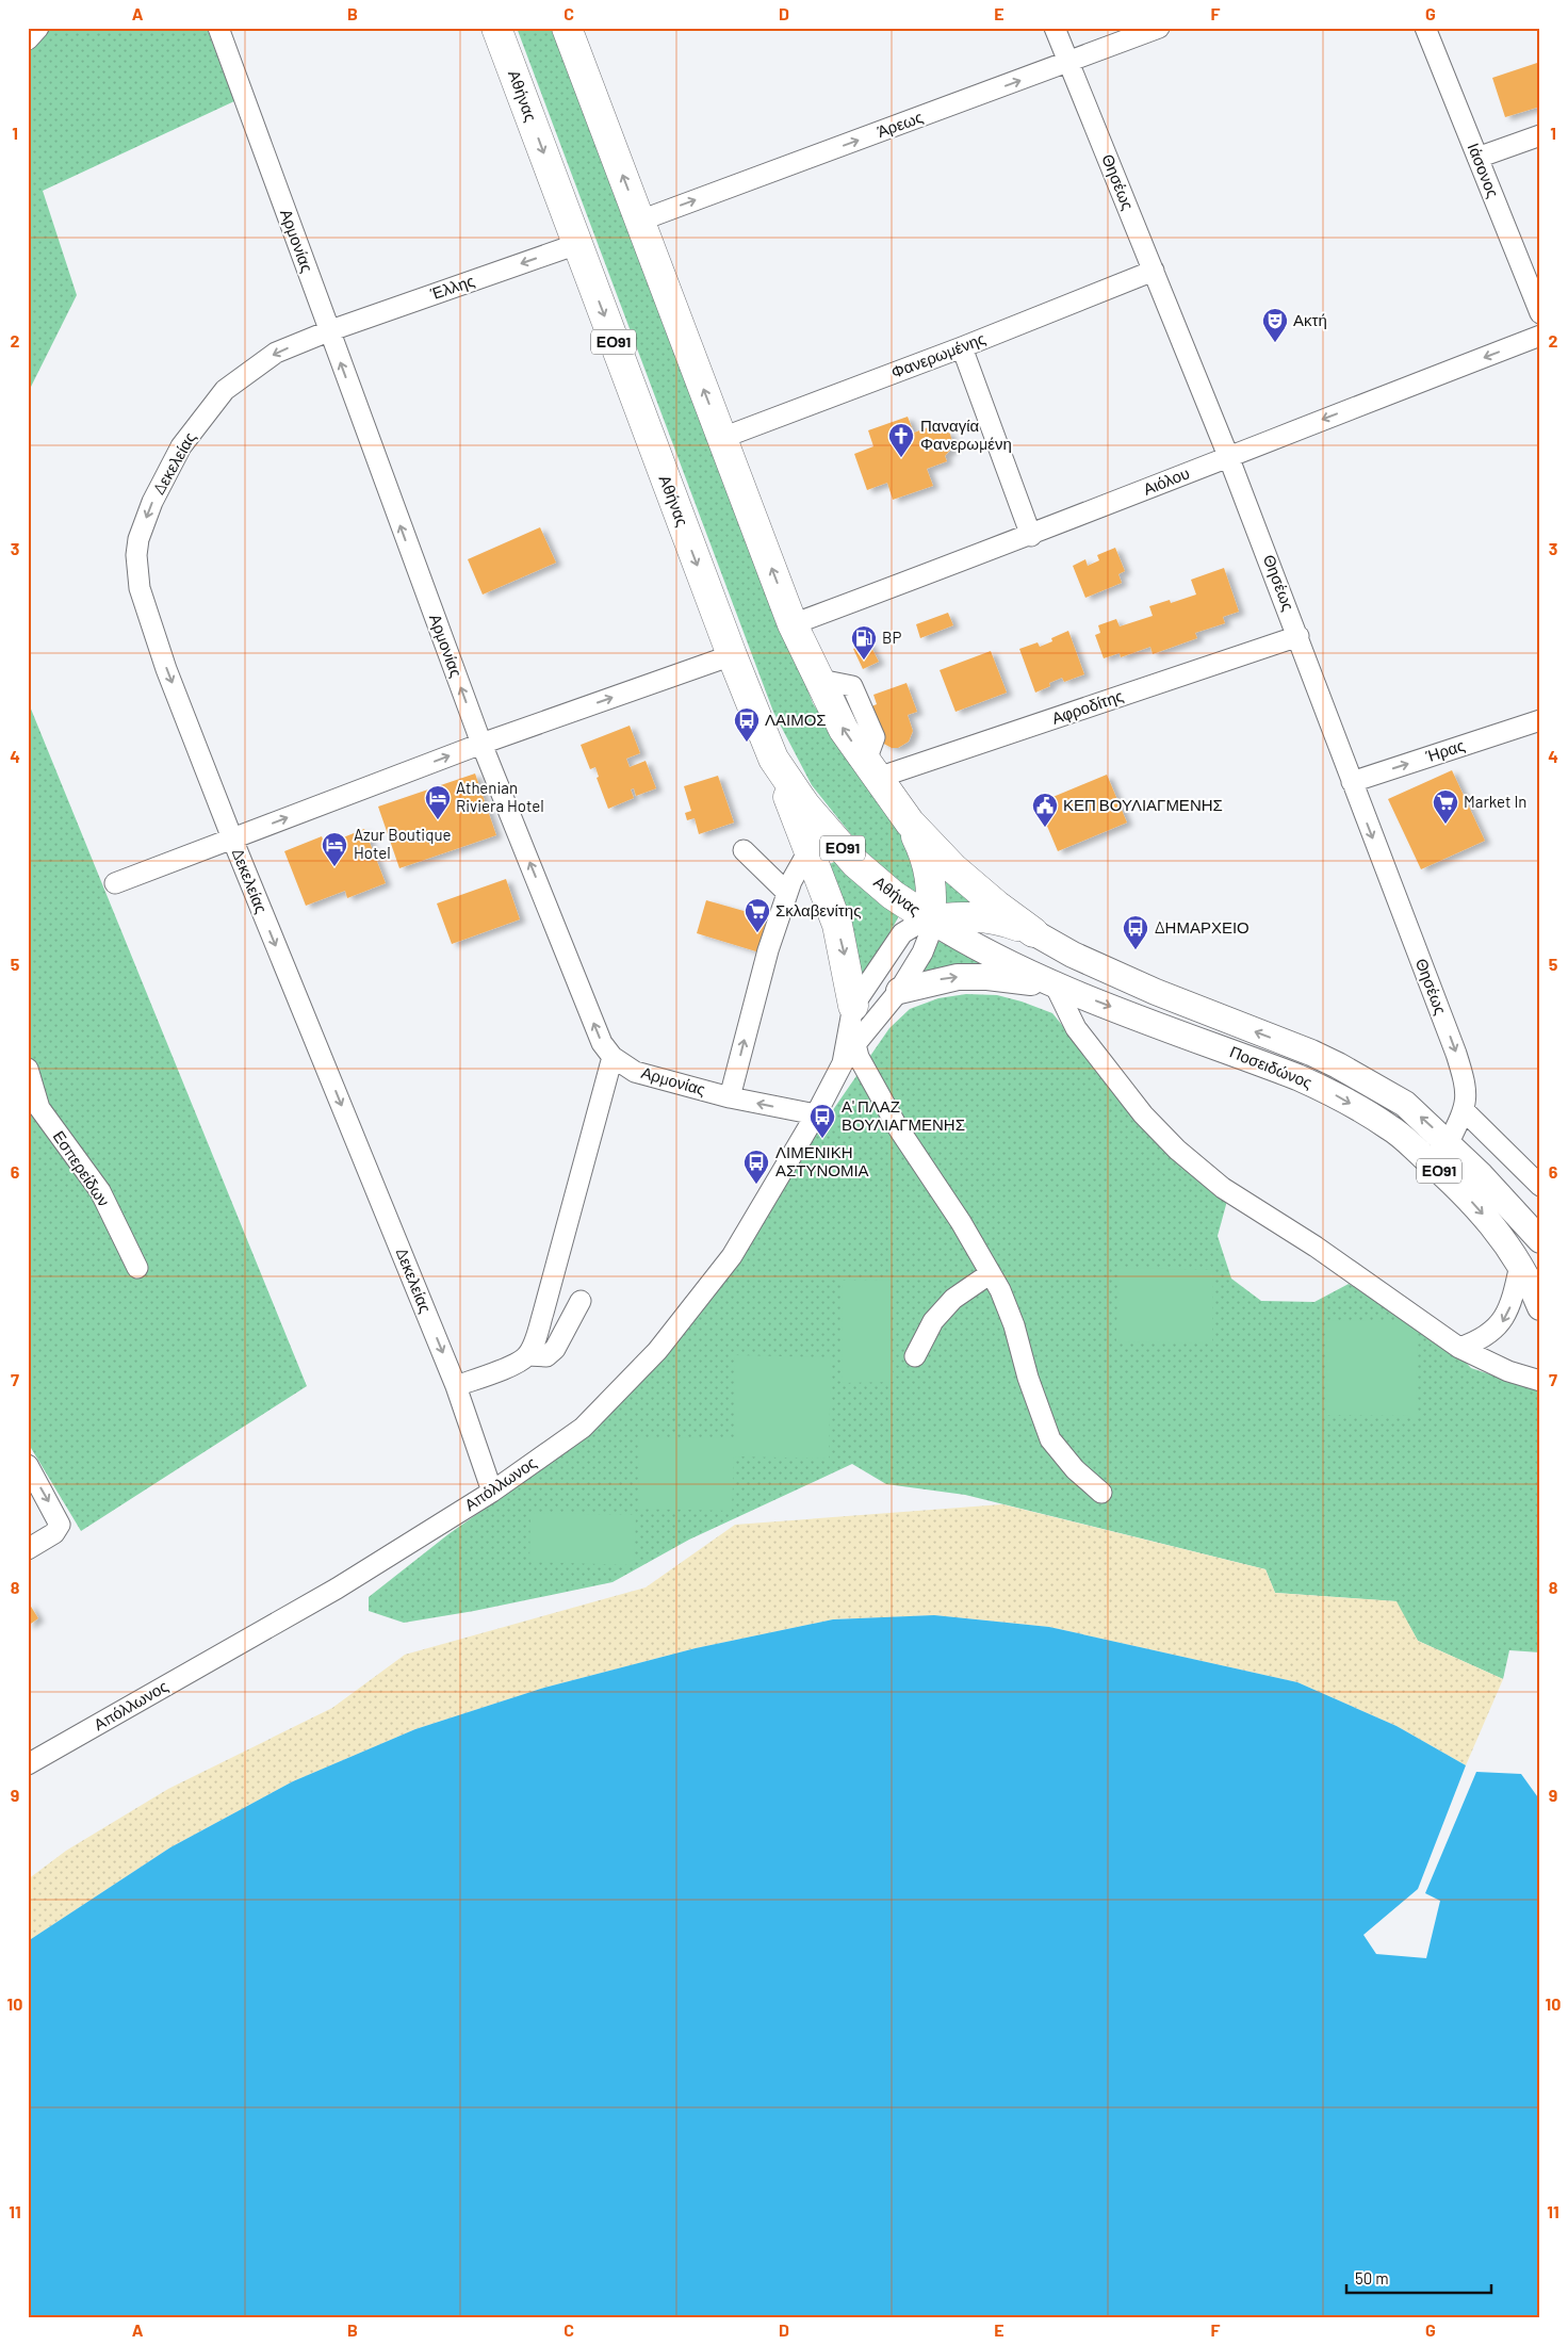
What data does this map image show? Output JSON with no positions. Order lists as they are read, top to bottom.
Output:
{
  "streets": {
    "highway": ["Αθήνας", "ΕΟ91", "Ποσειδώνος"],
    "street": [
      "Άρεως",
      "Ιάσονος",
      "Θησέως",
      "Αρμονίας",
      "Έλλης",
      "Φανερωμένης",
      "Δεκελείας",
      "Αιόλου",
      "Αφροδίτης",
      "Ήρας",
      "Εσπερείδων",
      "Απόλλωνος"
    ]
  },
  "crossings": [
    ["Αθήνας", "Έλλης"],
    ["Αθήνας", "Ποσειδώνος"],
    ["Άρεως", "Θησέως"],
    ["Άρεως", "ΕΟ91"],
    ["Θησέως", "Φανερωμένης"],
    ["Θησέως", "Αιόλου"],
    ["Θησέως", "Αφροδίτης"],
    ["Θησέως", "Ήρας"],
    ["Θησέως", "Ποσειδώνος"],
    ["Αρμονίας", "Έλλης"],
    ["Αρμονίας", "Δεκελείας"],
    ["Αρμονίας", "Απόλλωνος"],
    ["Έλλης", "Δεκελείας"],
    ["ΕΟ91", "Φανερωμένης"],
    ["ΕΟ91", "Αιόλου"],
    ["ΕΟ91", "Αφροδίτης"],
    ["ΕΟ91", "Ποσειδώνος"],
    ["Δεκελείας", "Απόλλωνος"]
  ],
  "one_way": [
    "Άρεως",
    "Αρμονίας",
    "Έλλης",
    "Δεκελείας",
    "Αιόλου",
    "Ήρας"
  ],
  "places": {
    "theatre": ["Ακτή"],
    "church": ["Παναγία Φανερωμένη"],
    "fuel station": ["BP"],
    "bus stop": [
      "ΛΑΙΜΟΣ",
      "ΔΗΜΑΡΧΕΙΟ",
      "Α' ΠΛΑΖ ΒΟΥΛΙΑΓΜΕΝΗΣ",
      "ΛΙΜΕΝΙΚΗ ΑΣΤΥΝΟΜΙΑ"
    ],
    "hotel": ["Athenian Riviera Hotel", "Azur Boutique Hotel"],
    "supermarket": ["Market In", "Σκλαβενίτης"],
    "public building": ["ΚΕΠ ΒΟΥΛΙΑΓΜΕΝΗΣ"]
  },
  "scale_bar": "50 m",
  "grid": {
    "columns": [
      "A",
      "B",
      "C",
      "D",
      "E",
      "F",
      "G"
    ],
    "rows": [
      "1",
      "2",
      "3",
      "4",
      "5",
      "6",
      "7",
      "8",
      "9",
      "10",
      "11"
    ]
  }
}
